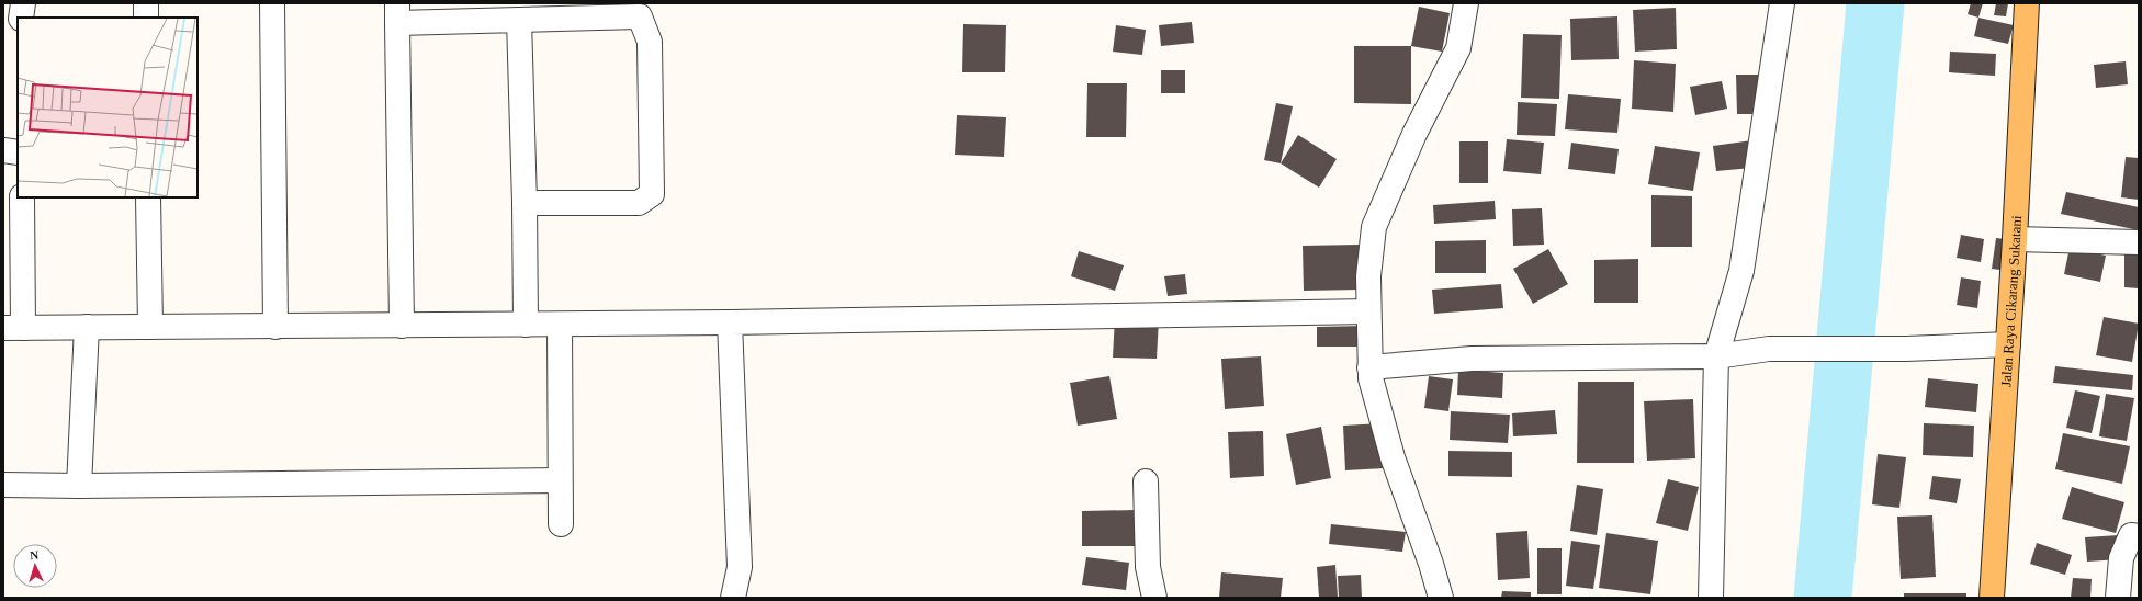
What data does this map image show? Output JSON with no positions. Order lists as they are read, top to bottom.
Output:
{
  "streets": {
    "main road": ["Jalan Raya Cikarang Sukatani"]
  },
  "north": "top"
}
